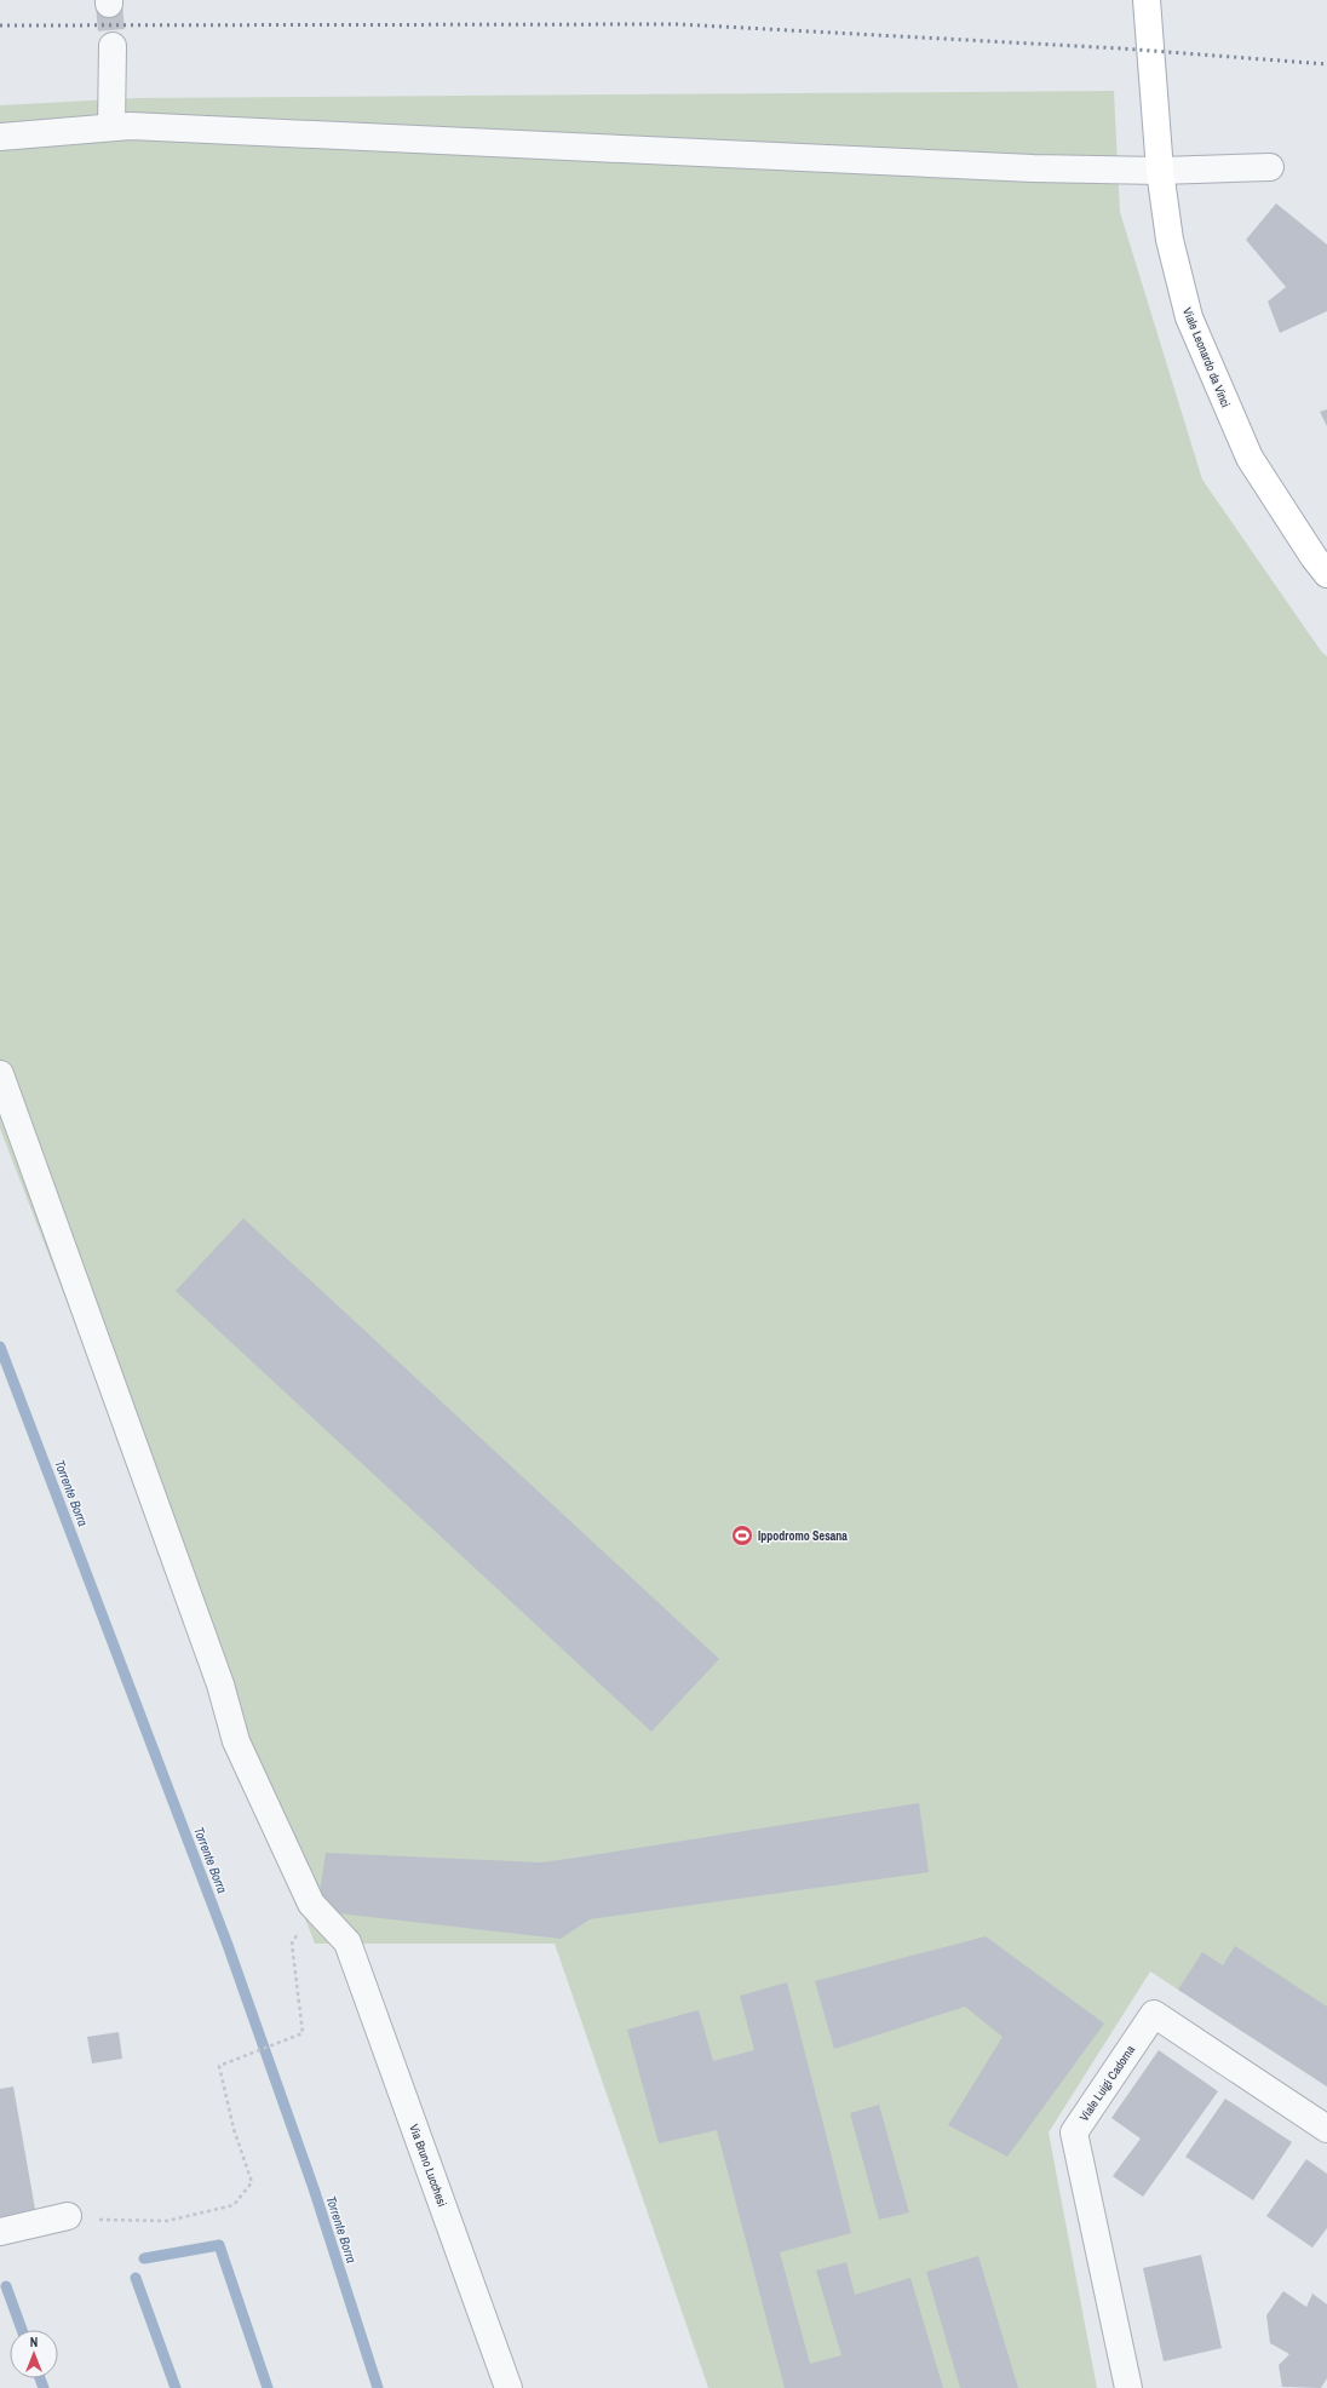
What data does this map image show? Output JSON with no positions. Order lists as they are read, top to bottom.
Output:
{
  "streets": {
    "main road": ["Viale Leonardo da Vinci"],
    "street": ["Viale Luigi Cadorna", "Via Bruno Lucchesi"]
  },
  "water": ["Torrente Borra"],
  "places": {
    "sports": ["Ippodromo Sesana"]
  },
  "north": "top"
}
